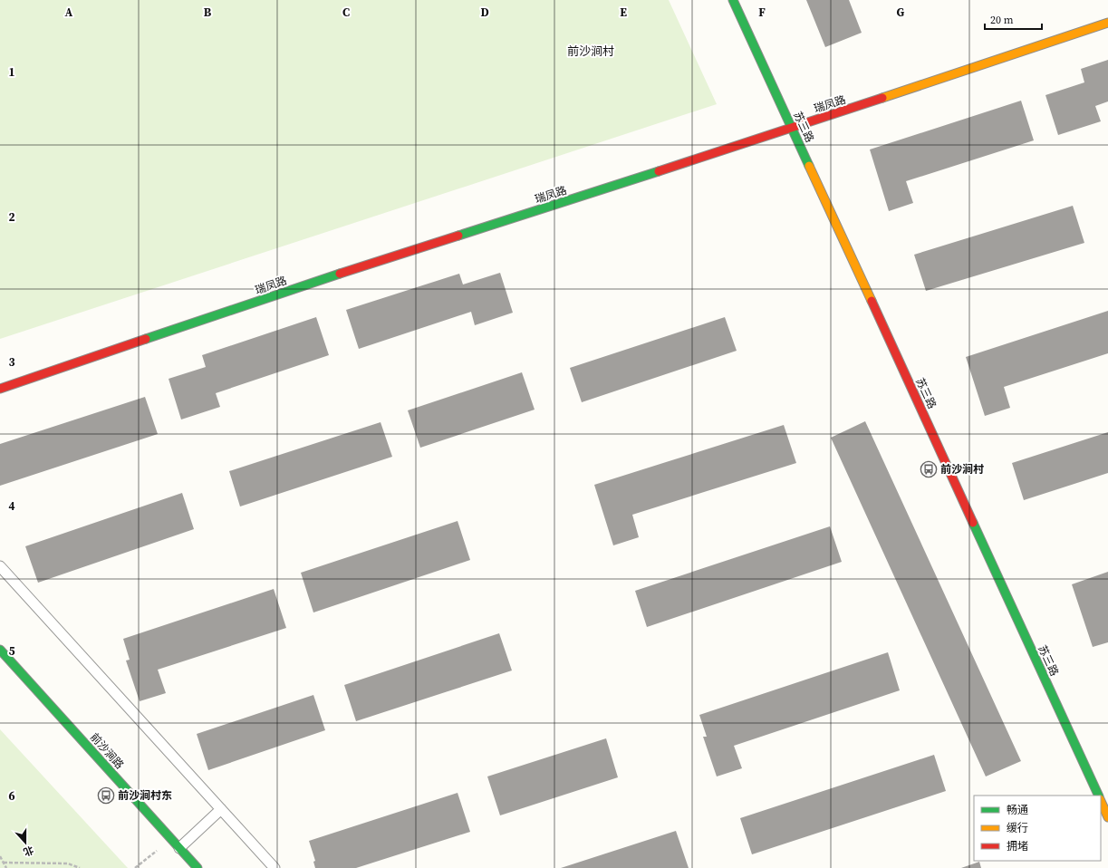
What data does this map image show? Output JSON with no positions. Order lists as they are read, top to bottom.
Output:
{
  "streets": {
    "street": ["瑞凤路", "苏三路", "前沙涧路"]
  },
  "crossings": [
    ["瑞凤路", "苏三路"]
  ],
  "districts": ["前沙涧村"],
  "places": {
    "bus stop": ["前沙涧村", "前沙涧村东"]
  },
  "legend": ["畅通", "缓行", "拥堵"],
  "scale_bar": "20 m",
  "north": "bottom",
  "grid": {
    "columns": [
      "A",
      "B",
      "C",
      "D",
      "E",
      "F",
      "G"
    ],
    "rows": [
      "1",
      "2",
      "3",
      "4",
      "5",
      "6"
    ]
  }
}
